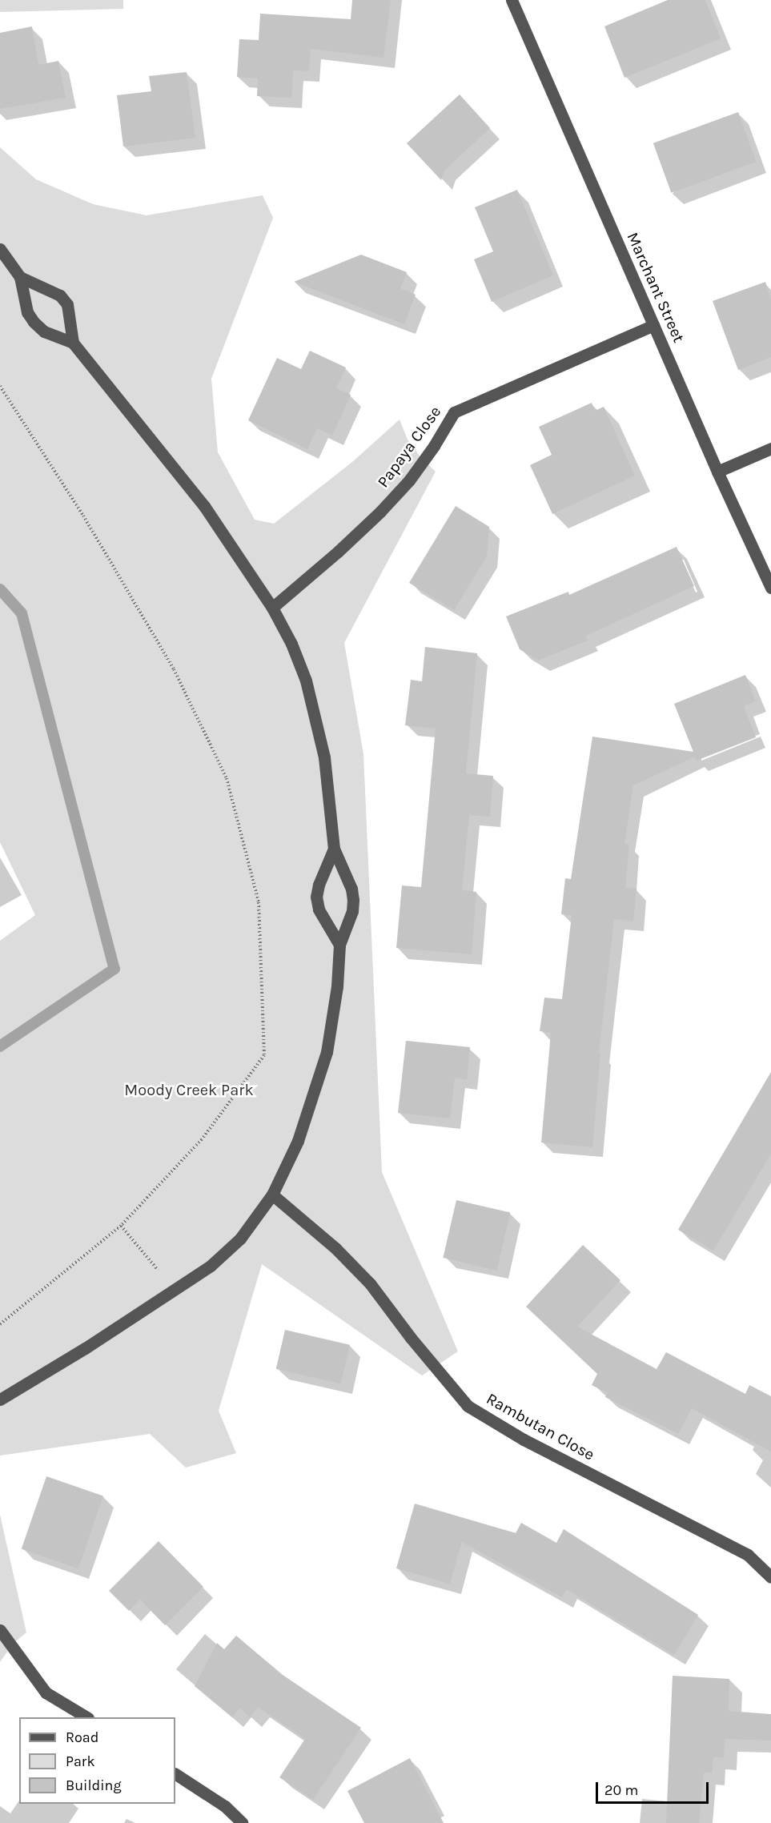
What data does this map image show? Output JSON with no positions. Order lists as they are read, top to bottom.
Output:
{
  "streets": {
    "street": ["Marchant Street", "Papaya Close", "Rambutan Close"]
  },
  "crossings": [
    ["Marchant Street", "Papaya Close"]
  ],
  "parks": ["Moody Creek Park"],
  "legend": ["Road", "Park", "Building"],
  "scale_bar": "20 m"
}
